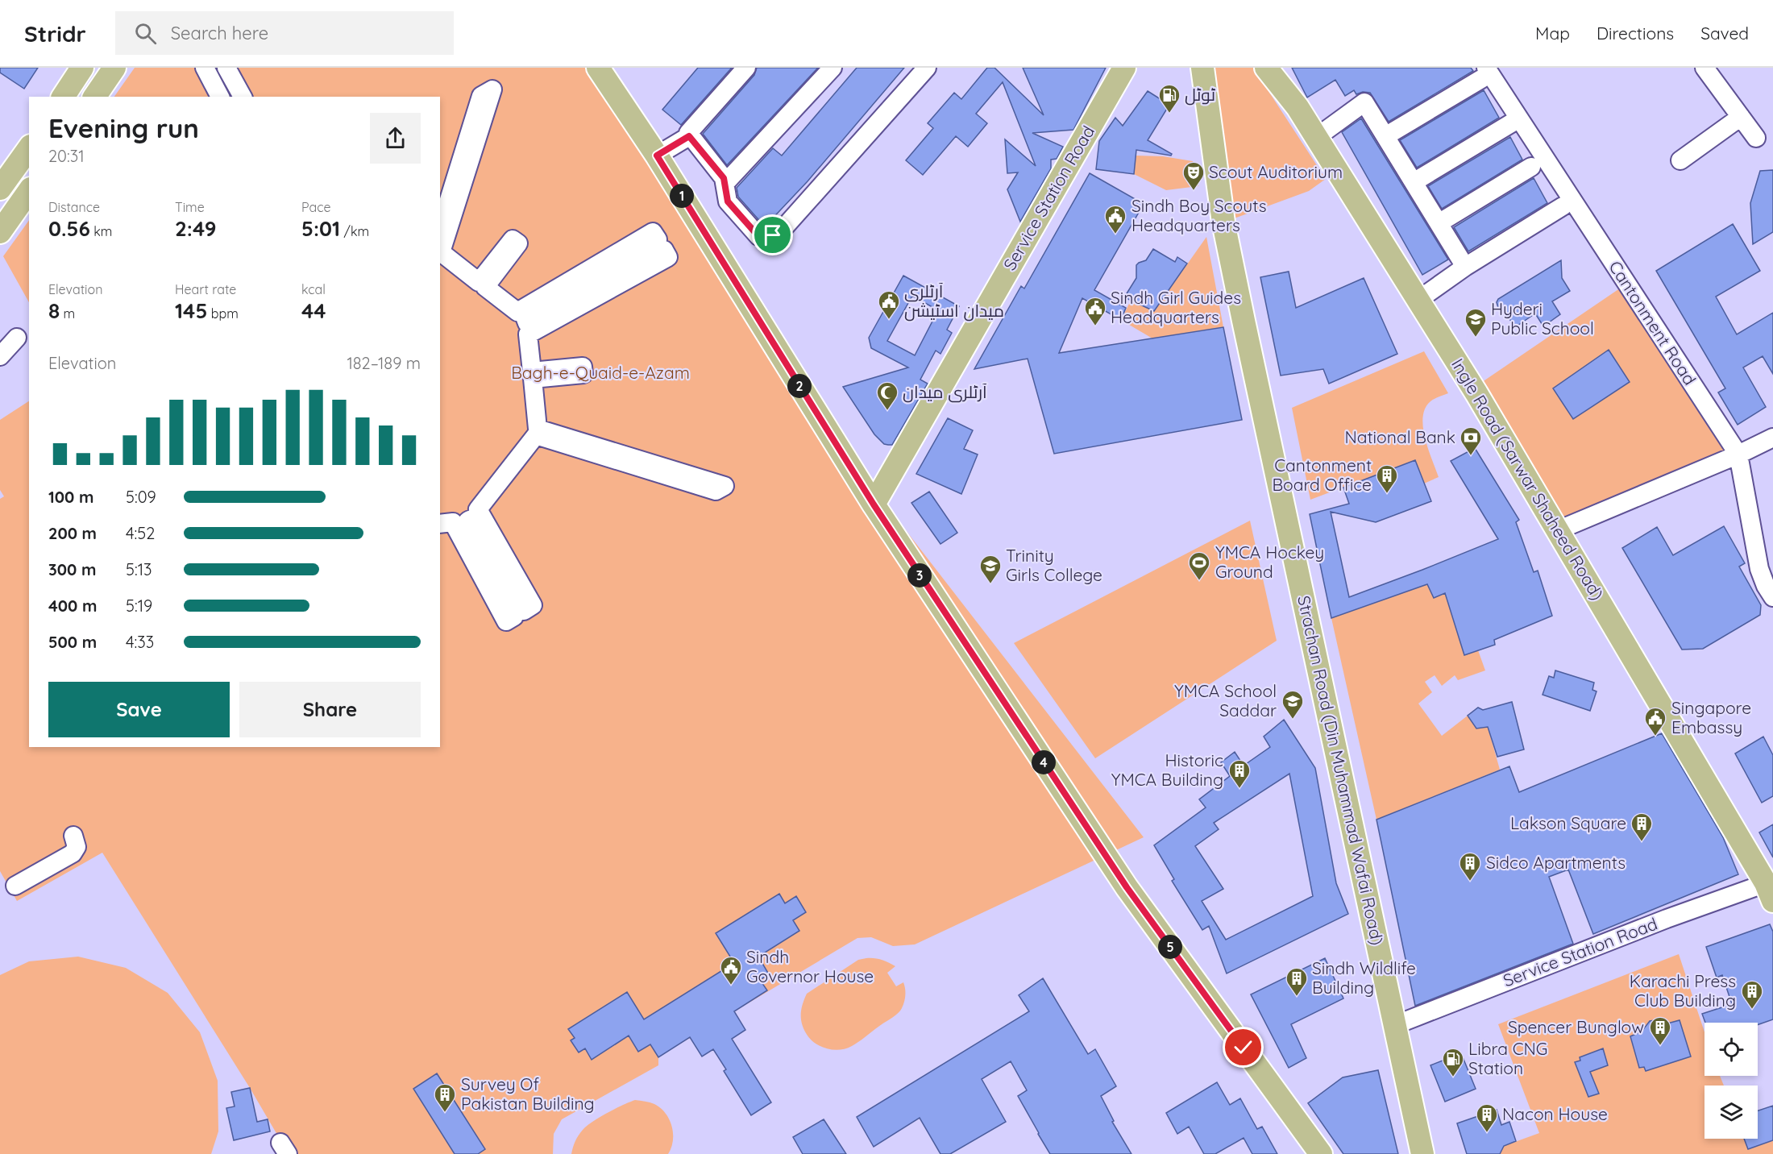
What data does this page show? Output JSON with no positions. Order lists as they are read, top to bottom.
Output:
{
  "streets": {
    "main road": ["Service Station Road", "Ingle Road (Sarwar Shaheed Road)", "Strachan Road (Din Muhammad Wafai Road)"],
    "street": ["Cantonment Road"]
  },
  "crossings": [
    ["Service Station Road", "Ingle Road (Sarwar Shaheed Road)"],
    ["Service Station Road", "Strachan Road (Din Muhammad Wafai Road)"]
  ],
  "parks": ["Bagh-e-Quaid-e-Azam"],
  "places": {
    "fuel station": ["ٹوٹل", "Libra CNG Station"],
    "theatre": ["Scout Auditorium"],
    "public building": [
      "Sindh Boy Scouts Headquarters",
      "آرٹلری میدان اسٹیشن",
      "Sindh Girl Guides Headquarters",
      "Singapore Embassy",
      "Sindh Governor House"
    ],
    "school or university": ["Hyderi Public School", "Trinity Girls College", "YMCA School Saddar"],
    "mosque": ["آرٹلری میدان"],
    "bank": ["National Bank"],
    "building": [
      "Cantonment Board Office",
      "Historic YMCA Building",
      "Lakson Square",
      "Sidco Apartments",
      "Sindh Wildlife Building",
      "Karachi Press Club Building",
      "Spencer Bunglow",
      "Survey Of Pakistan Building",
      "Nacon House"
    ],
    "sports": ["YMCA Hockey Ground"]
  },
  "page": {
    "header": "Stridr",
    "search": "Search here",
    "nav": ["Map", "Directions", "Saved"],
    "heading": ["Evening run", "20:31"],
    "stats": [
      ["Distance", "0.56 km"],
      ["Time", "2:49"],
      ["Pace", "5:01 /km"],
      ["Elevation", "8 m"],
      ["Heart rate", "145 bpm"],
      ["kcal", "44"]
    ],
    "pins": [
      "1",
      "2",
      "3",
      "4",
      "5"
    ],
    "chart": ["Elevation", "182–189 m"],
    "list": [
      {
        "name": "100 m",
        "note": "5:09"
      },
      {
        "name": "200 m",
        "note": "4:52"
      },
      {
        "name": "300 m",
        "note": "5:13"
      },
      {
        "name": "400 m",
        "note": "5:19"
      },
      {
        "name": "500 m",
        "note": "4:33"
      }
    ],
    "buttons": ["Save", "Share"]
  }
}
